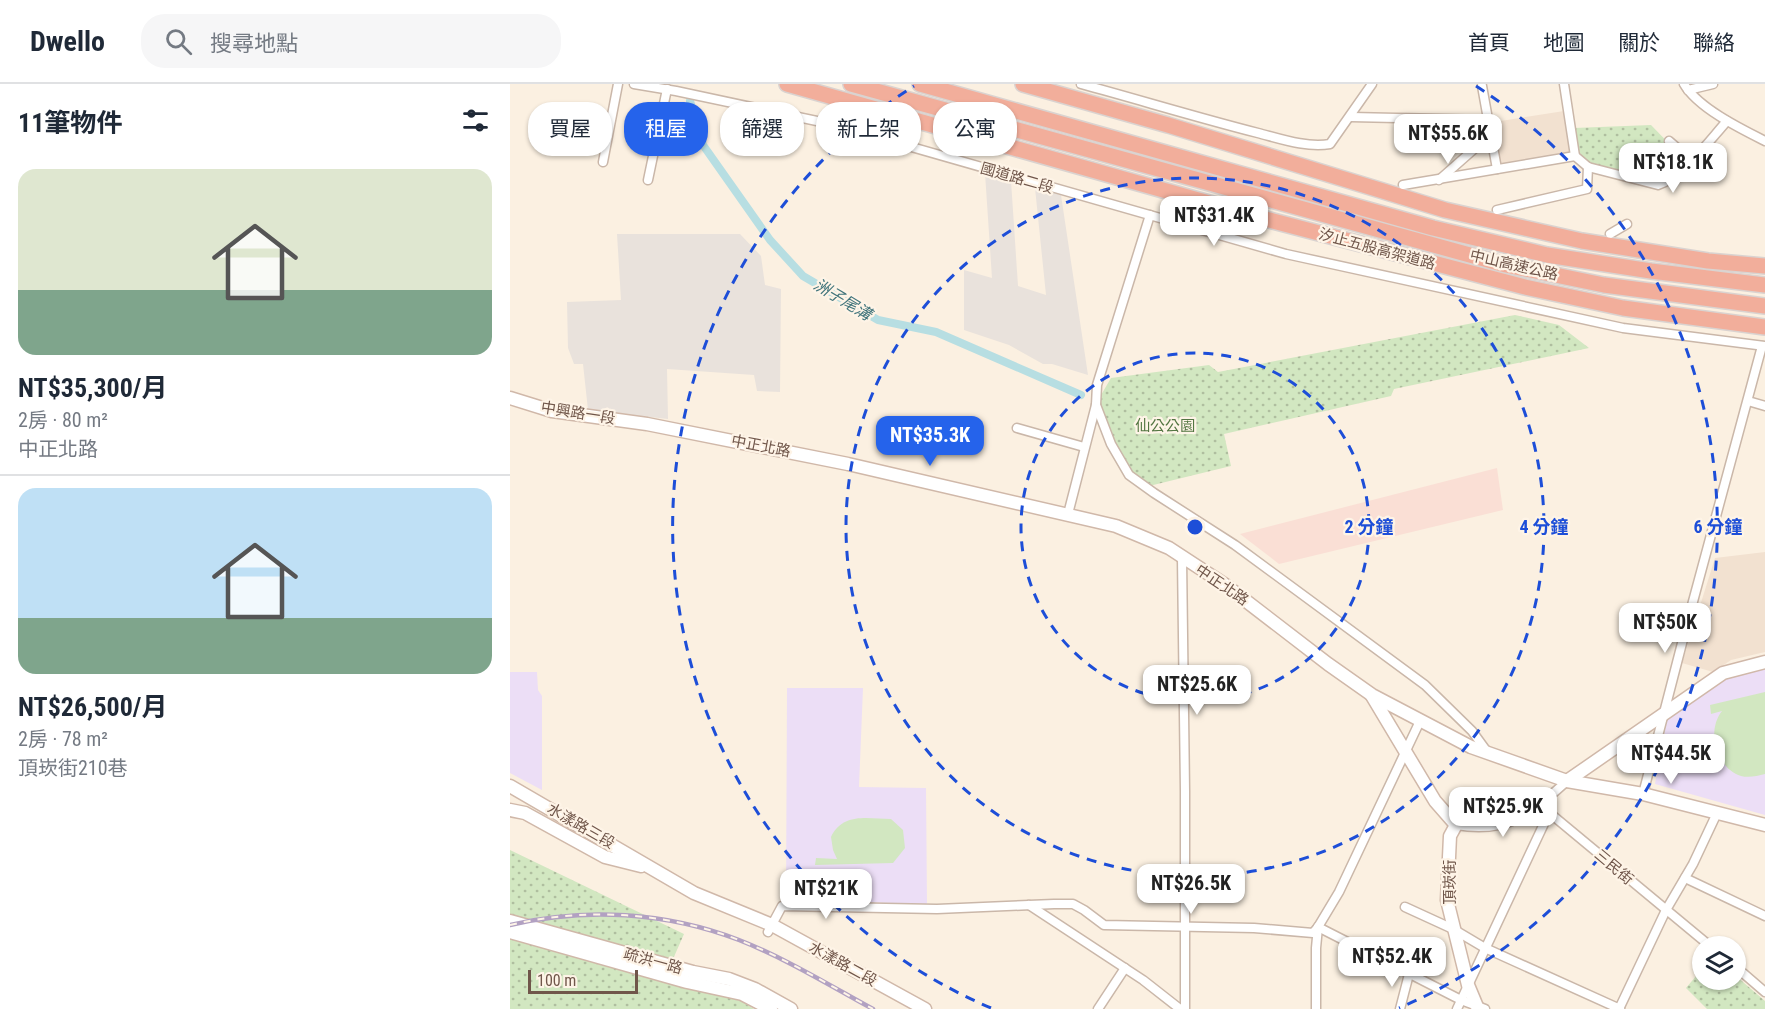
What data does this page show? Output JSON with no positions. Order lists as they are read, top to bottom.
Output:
{
  "streets": {
    "highway": ["汐止五股高架道路", "中山高速公路"],
    "street": [
      "國道路二段",
      "中興路一段",
      "中正北路",
      "水漾路三段",
      "三民街",
      "頂崁街",
      "疏洪一路",
      "水漾路二段"
    ]
  },
  "crossings": [
    ["中興路一段", "中正北路"],
    ["水漾路三段", "水漾路二段"]
  ],
  "water": ["洲子尾溝"],
  "parks": ["仙公公園"],
  "scale_bar": "100 m",
  "page": {
    "header": "Dwello",
    "search": "搜尋地點",
    "nav": [
      "首頁",
      "地圖",
      "關於",
      "聯絡"
    ],
    "heading": "11筆物件",
    "chip": [
      "買屋",
      "租屋",
      "篩選",
      "新上架",
      "公寓"
    ],
    "price": [
      "NT$55.6K",
      "NT$18.1K",
      "NT$31.4K",
      "NT$35.3K",
      "NT$50K",
      "NT$25.6K",
      "NT$44.5K",
      "NT$25.9K",
      "NT$26.5K",
      "NT$21K",
      "NT$52.4K"
    ],
    "list": [
      {
        "name": "NT$35,300/月",
        "note": "2房 · 80 m² · 中正北路"
      },
      {
        "name": "NT$26,500/月",
        "note": "2房 · 78 m² · 頂崁街210巷"
      }
    ],
    "scale": "100 m"
  },
  "rings": ["2 分鐘", "4 分鐘", "6 分鐘"]
}
